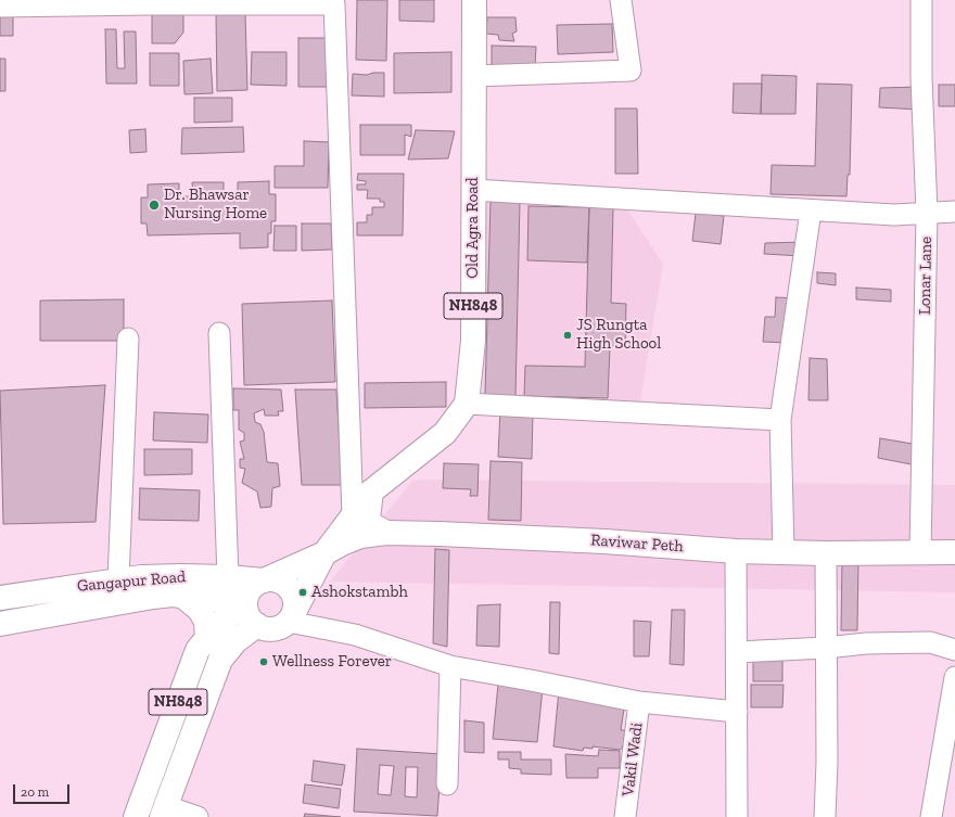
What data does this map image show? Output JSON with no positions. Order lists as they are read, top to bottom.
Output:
{
  "streets": {
    "main road": [
      "Old Agra Road",
      "NH848",
      "Raviwar Peth",
      "Gangapur Road"
    ],
    "street": ["Lonar Lane", "Vakil Wadi"]
  },
  "crossings": [
    ["Old Agra Road", "NH848"],
    ["Lonar Lane", "Raviwar Peth"],
    ["NH848", "Raviwar Peth"],
    ["NH848", "Gangapur Road"]
  ],
  "places": [
    "Dr. Bhawsar Nursing Home",
    "JS Rungta High School",
    "Ashokstambh",
    "Wellness Forever"
  ],
  "scale_bar": "20 m"
}
